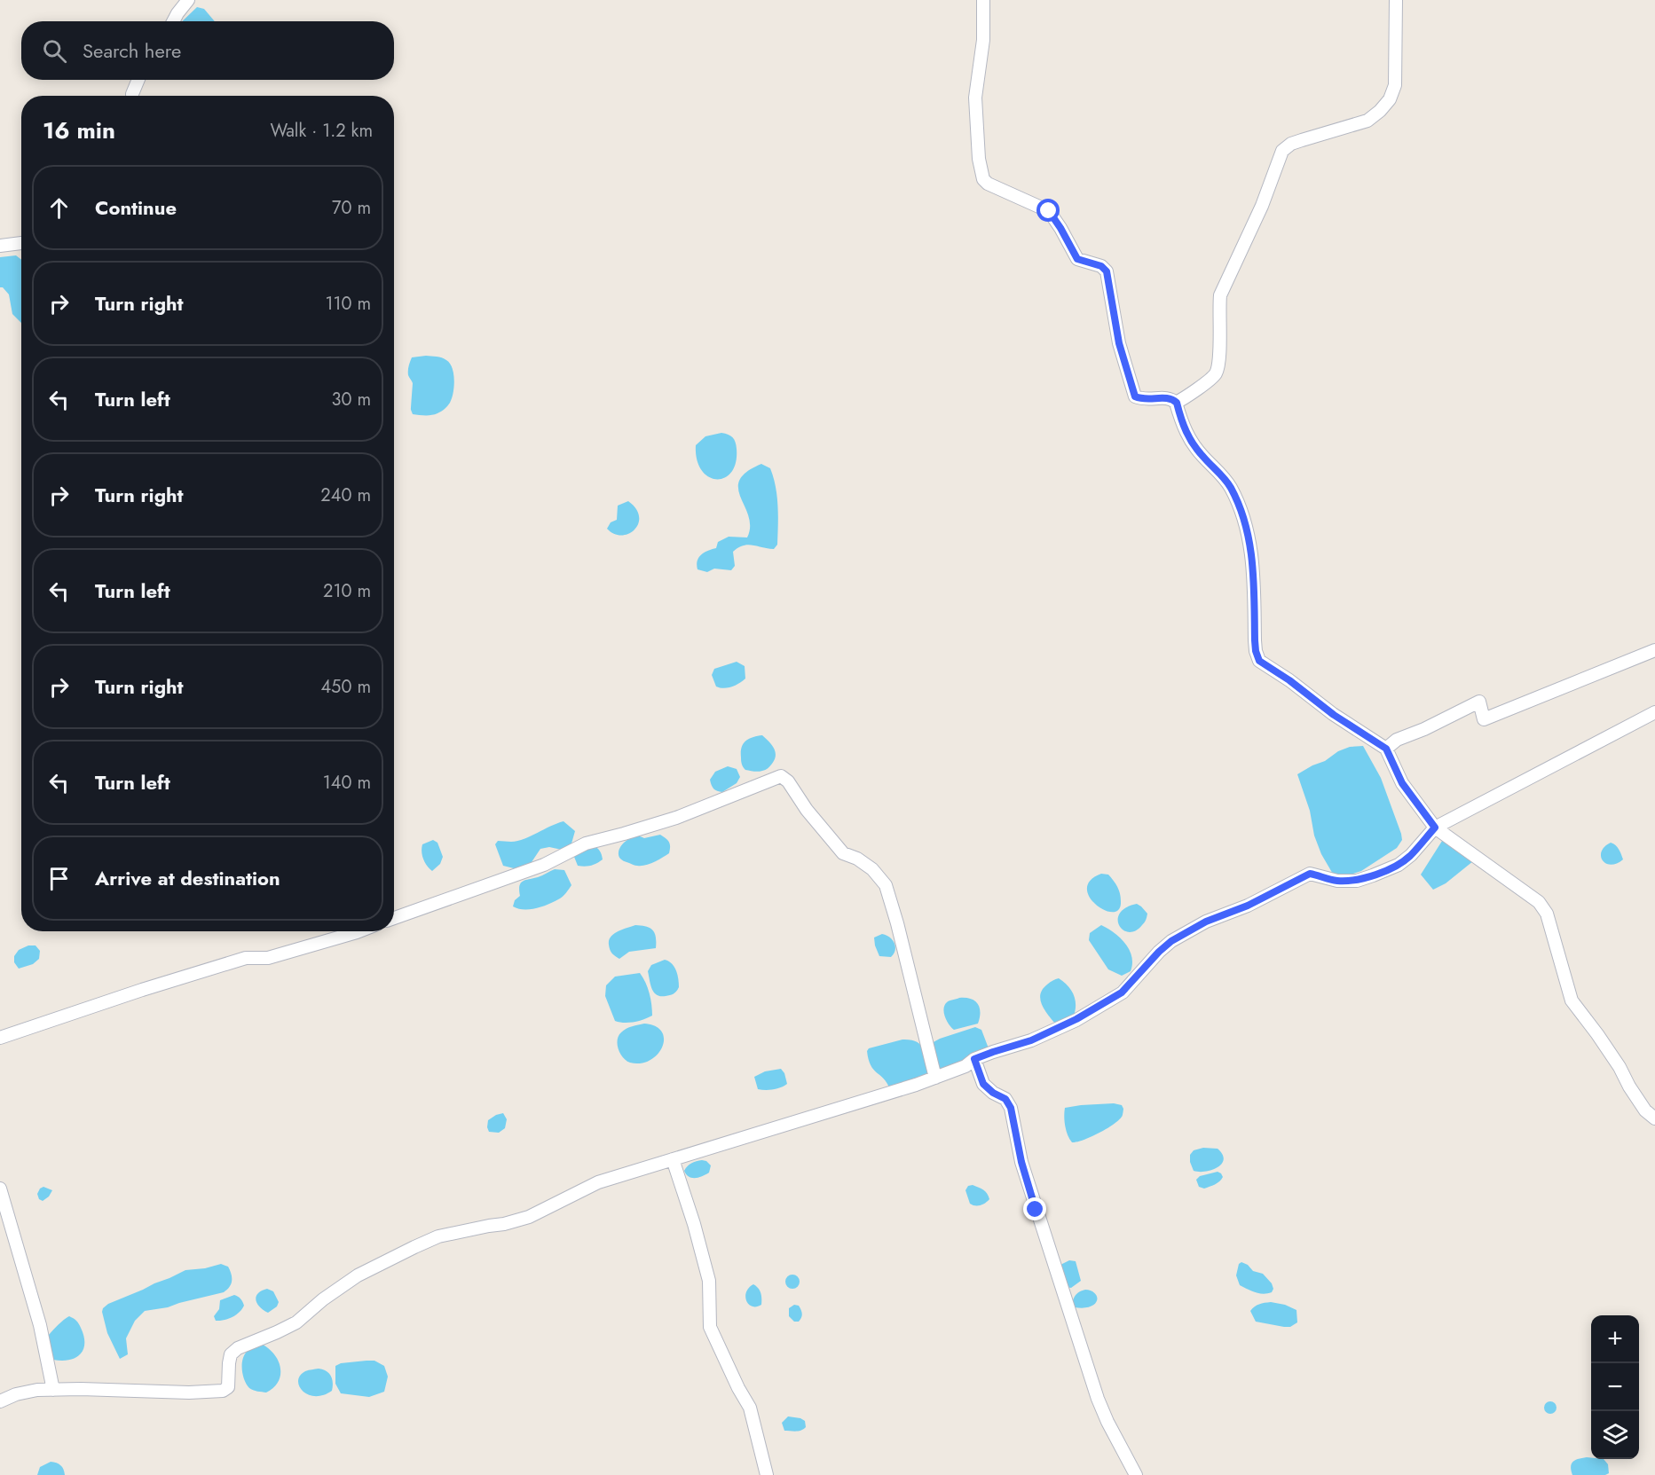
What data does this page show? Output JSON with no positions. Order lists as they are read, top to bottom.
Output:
{
  "page": {
    "search": "Search here",
    "heading": ["16 min", "Walk · 1.2 km"],
    "list": [
      ["Continue", "70 m"],
      ["Turn right", "110 m"],
      ["Turn left", "30 m"],
      ["Turn right", "240 m"],
      ["Turn left", "210 m"],
      ["Turn right", "450 m"],
      ["Turn left", "140 m"],
      "Arrive at destination"
    ],
    "map_buttons": ["+", "−"]
  }
}
